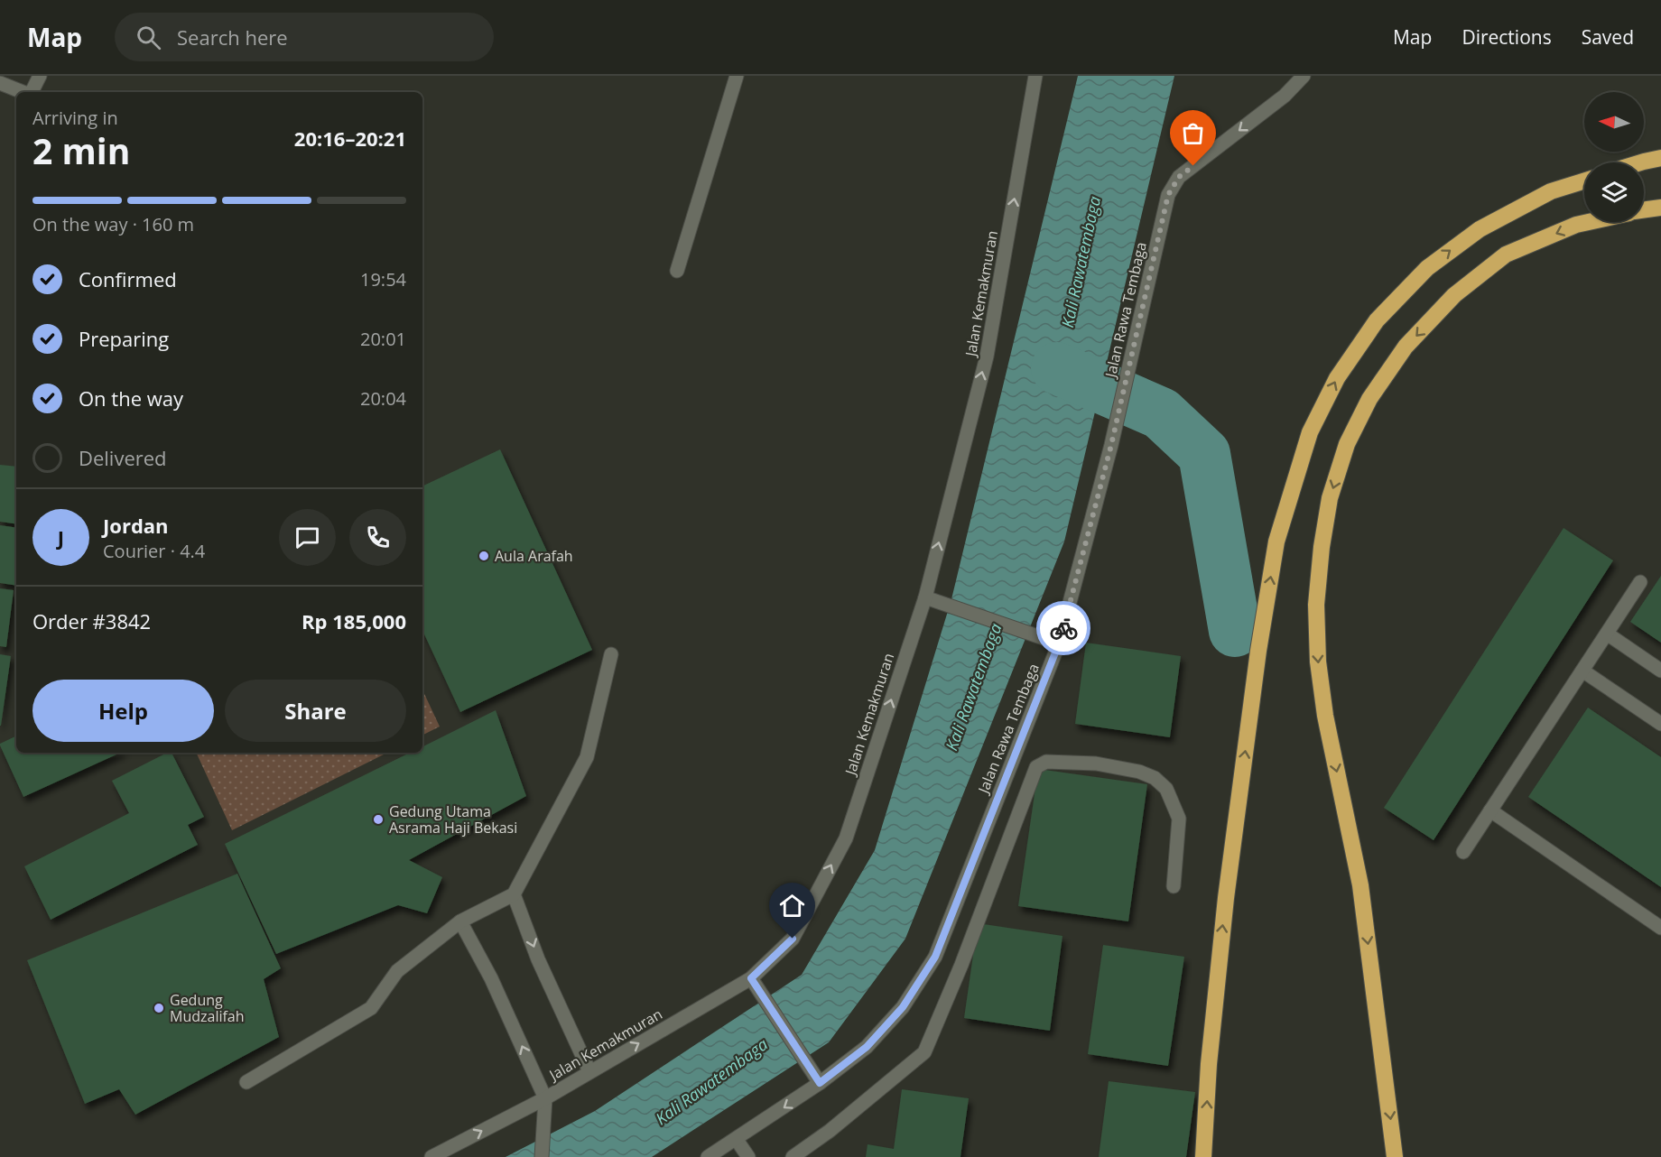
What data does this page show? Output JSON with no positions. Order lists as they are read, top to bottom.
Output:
{
  "streets": {
    "street": ["Jalan Kemakmuran", "Jalan Rawa Tembaga"]
  },
  "one_way": ["Jalan Kemakmuran", "Jalan Rawa Tembaga"],
  "water": ["Kali Rawatembaga"],
  "places": ["Aula Arafah", "Gedung Utama Asrama Haji Bekasi", "Gedung Mudzalifah"],
  "north": "left",
  "page": {
    "header": "Map",
    "search": "Search here",
    "nav": ["Map", "Directions", "Saved"],
    "heading": ["2 min", "Arriving in", "20:16–20:21"],
    "panel": [
      "Jordan",
      "Courier · 4.4",
      "Order #3842",
      "Rp 185,000"
    ],
    "bar": "On the way · 160 m",
    "list": [
      ["Confirmed", "19:54"],
      ["Preparing", "20:01"],
      ["On the way", "20:04"],
      "Delivered"
    ],
    "round": "J",
    "buttons": ["Help", "Share"]
  }
}
